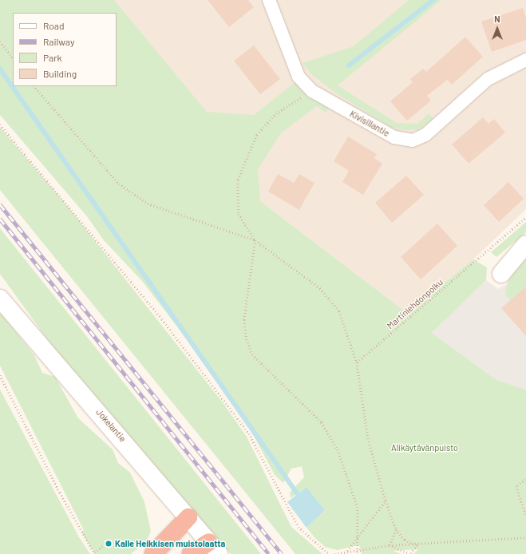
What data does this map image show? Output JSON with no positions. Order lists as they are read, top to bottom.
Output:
{
  "streets": {
    "main road": ["Jokelantie"],
    "street": ["Kivisillantie"],
    "path": ["Martinlehdonpolku"]
  },
  "parks": ["Alikäytävänpuisto"],
  "places": ["Kalle Heikkisen muistolaatta"],
  "legend": [
    "Road",
    "Railway",
    "Park",
    "Building"
  ],
  "north": "top"
}
